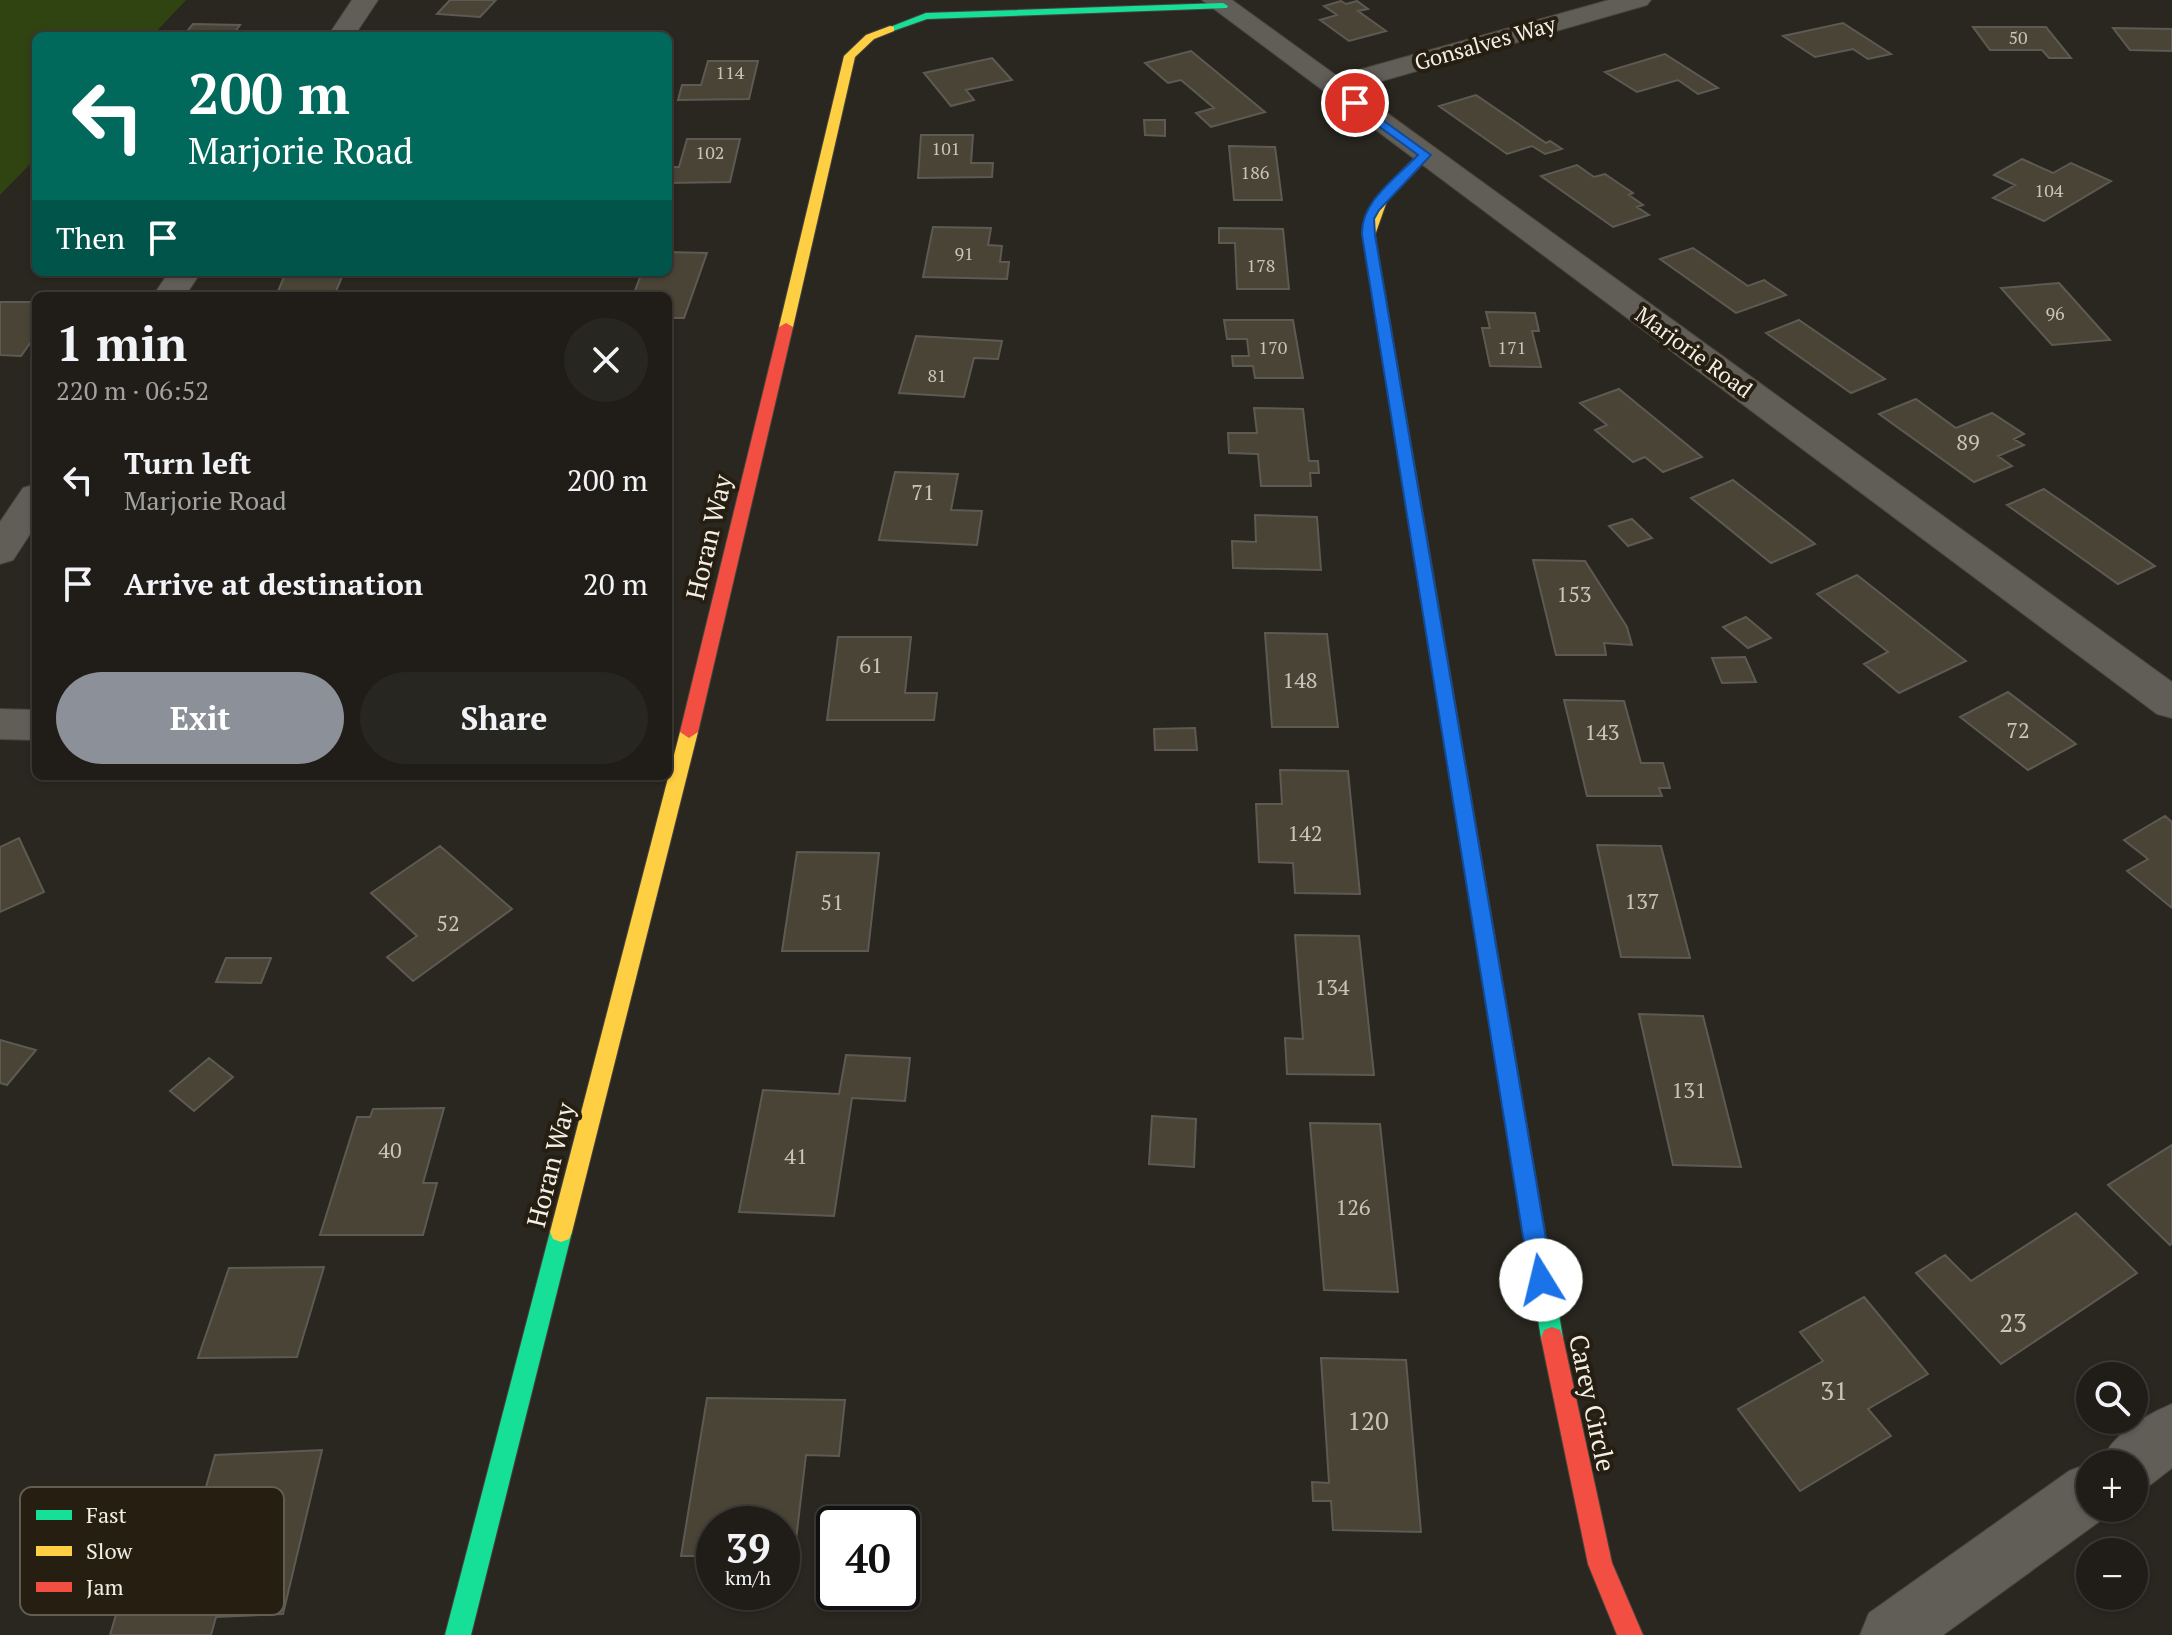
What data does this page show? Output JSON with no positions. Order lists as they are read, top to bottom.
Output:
{
  "streets": {
    "street": [
      "Gonsalves Way",
      "Marjorie Road",
      "Horan Way",
      "Carey Circle"
    ]
  },
  "crossings": [
    ["Gonsalves Way", "Marjorie Road"],
    ["Marjorie Road", "Horan Way"],
    ["Marjorie Road", "Carey Circle"]
  ],
  "house_numbers": [
    "50",
    "114",
    "101",
    "102",
    "186",
    "104",
    "91",
    "178",
    "96",
    "170",
    "171",
    "81",
    "89",
    "71",
    "153",
    "61",
    "148",
    "72",
    "143",
    "142",
    "137",
    "51",
    "52",
    "134",
    "131",
    "40",
    "41",
    "126",
    "23",
    "31",
    "120"
  ],
  "legend": ["Fast", "Slow", "Jam"],
  "page": {
    "turn": ["200 m", "Marjorie Road"],
    "then": "Then",
    "heading": ["1 min", "220 m · 06:52"],
    "list": [
      {
        "name": "Turn left",
        "note": "Marjorie Road",
        "value": "200 m"
      },
      {
        "name": "Arrive at destination",
        "value": "20 m"
      }
    ],
    "buttons": ["Exit", "Share"],
    "map_buttons": ["+", "−"],
    "speed": "39 km/h",
    "limit": "40"
  }
}
